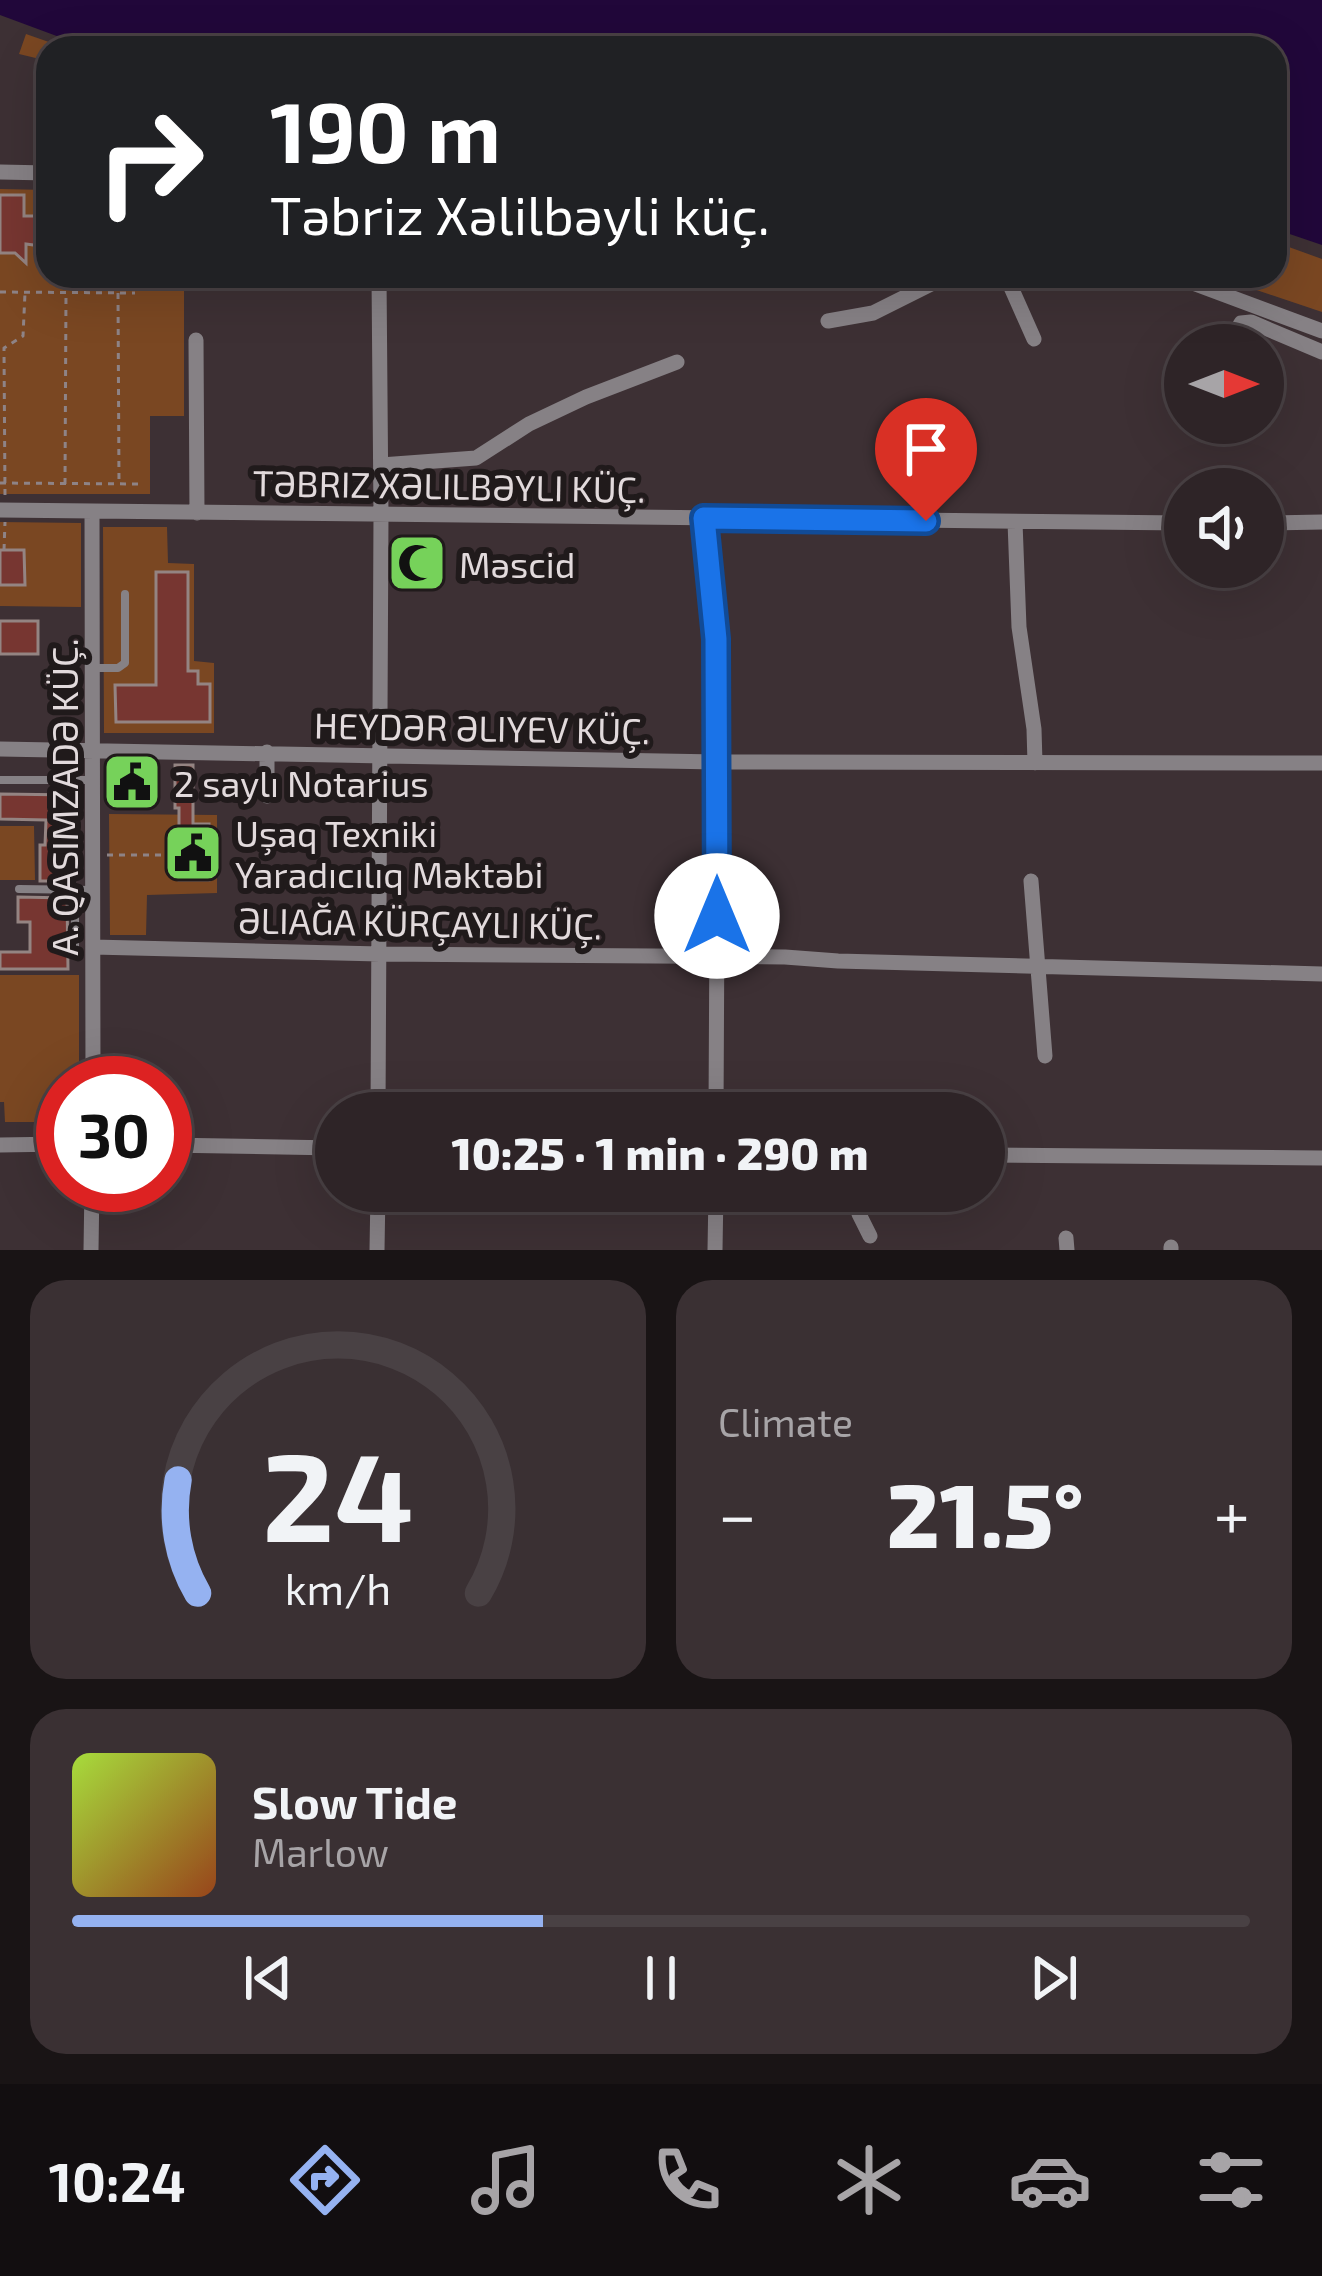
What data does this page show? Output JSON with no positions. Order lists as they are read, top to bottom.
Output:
{
  "streets": {
    "street": ["TƏBRIZ XƏLILBƏYLI KÜÇ.", "HEYDƏR ƏLIYEV KÜÇ."]
  },
  "places": {
    "mosque": ["Məscid"],
    "public building": ["2 saylı Notarius", "Uşaq Texniki Yaradıcılıq Məktəbi"]
  },
  "north": "right",
  "page": {
    "turn": ["190 m", "Təbriz Xəlilbəyli küç."],
    "limit": "30",
    "trip": "10:25 · 1 min · 290 m",
    "tile": "Climate",
    "heat": ["−", "21.5°", "+"],
    "song": ["Slow Tide", "Marlow"],
    "tabs": "10:24",
    "gauge": ["24", "km/h"]
  }
}
